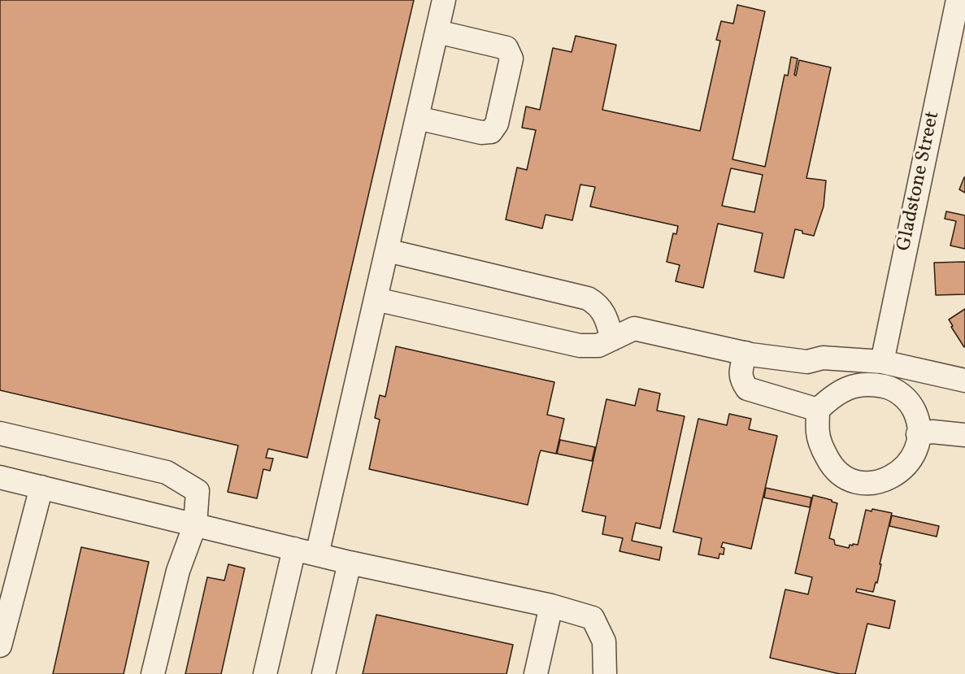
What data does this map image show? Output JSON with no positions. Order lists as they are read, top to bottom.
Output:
{
  "streets": {
    "street": ["Gladstone Street"]
  }
}
